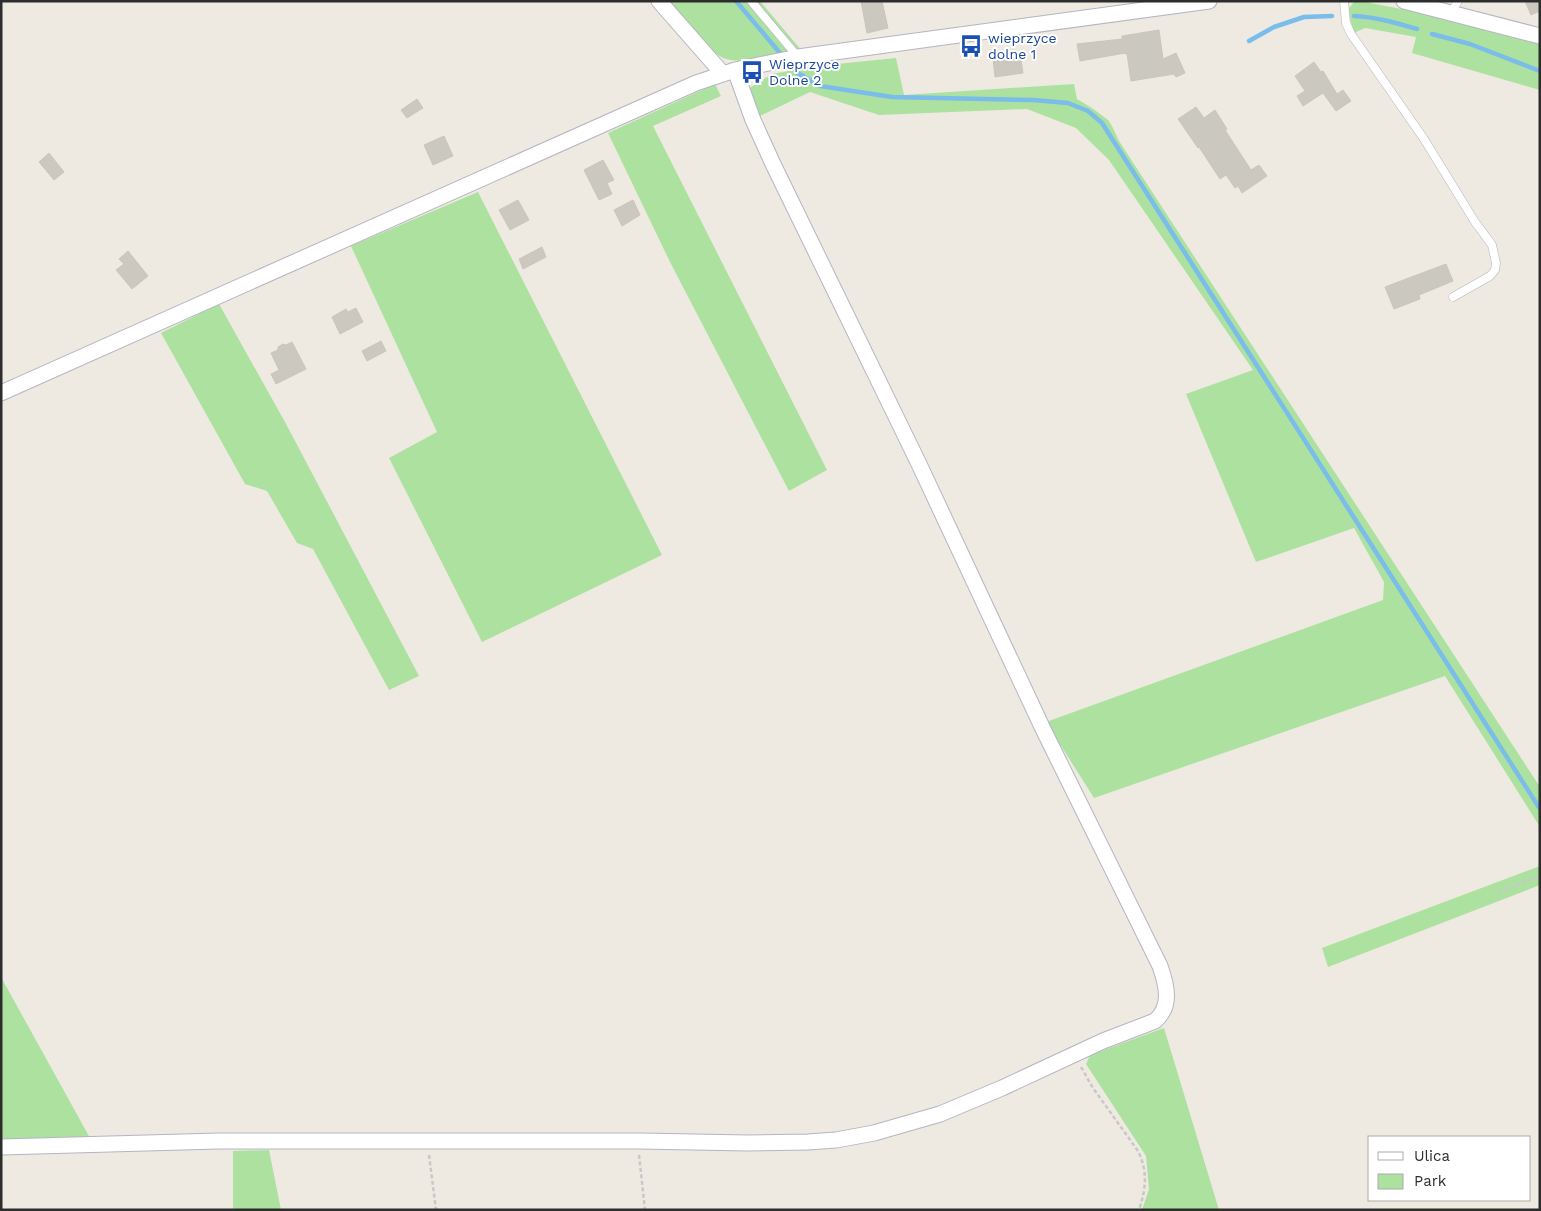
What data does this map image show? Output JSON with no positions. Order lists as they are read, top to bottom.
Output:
{
  "places": {
    "bus stop": ["wieprzyce dolne 1", "Wieprzyce Dolne 2"]
  },
  "legend": ["Ulica", "Park"]
}
